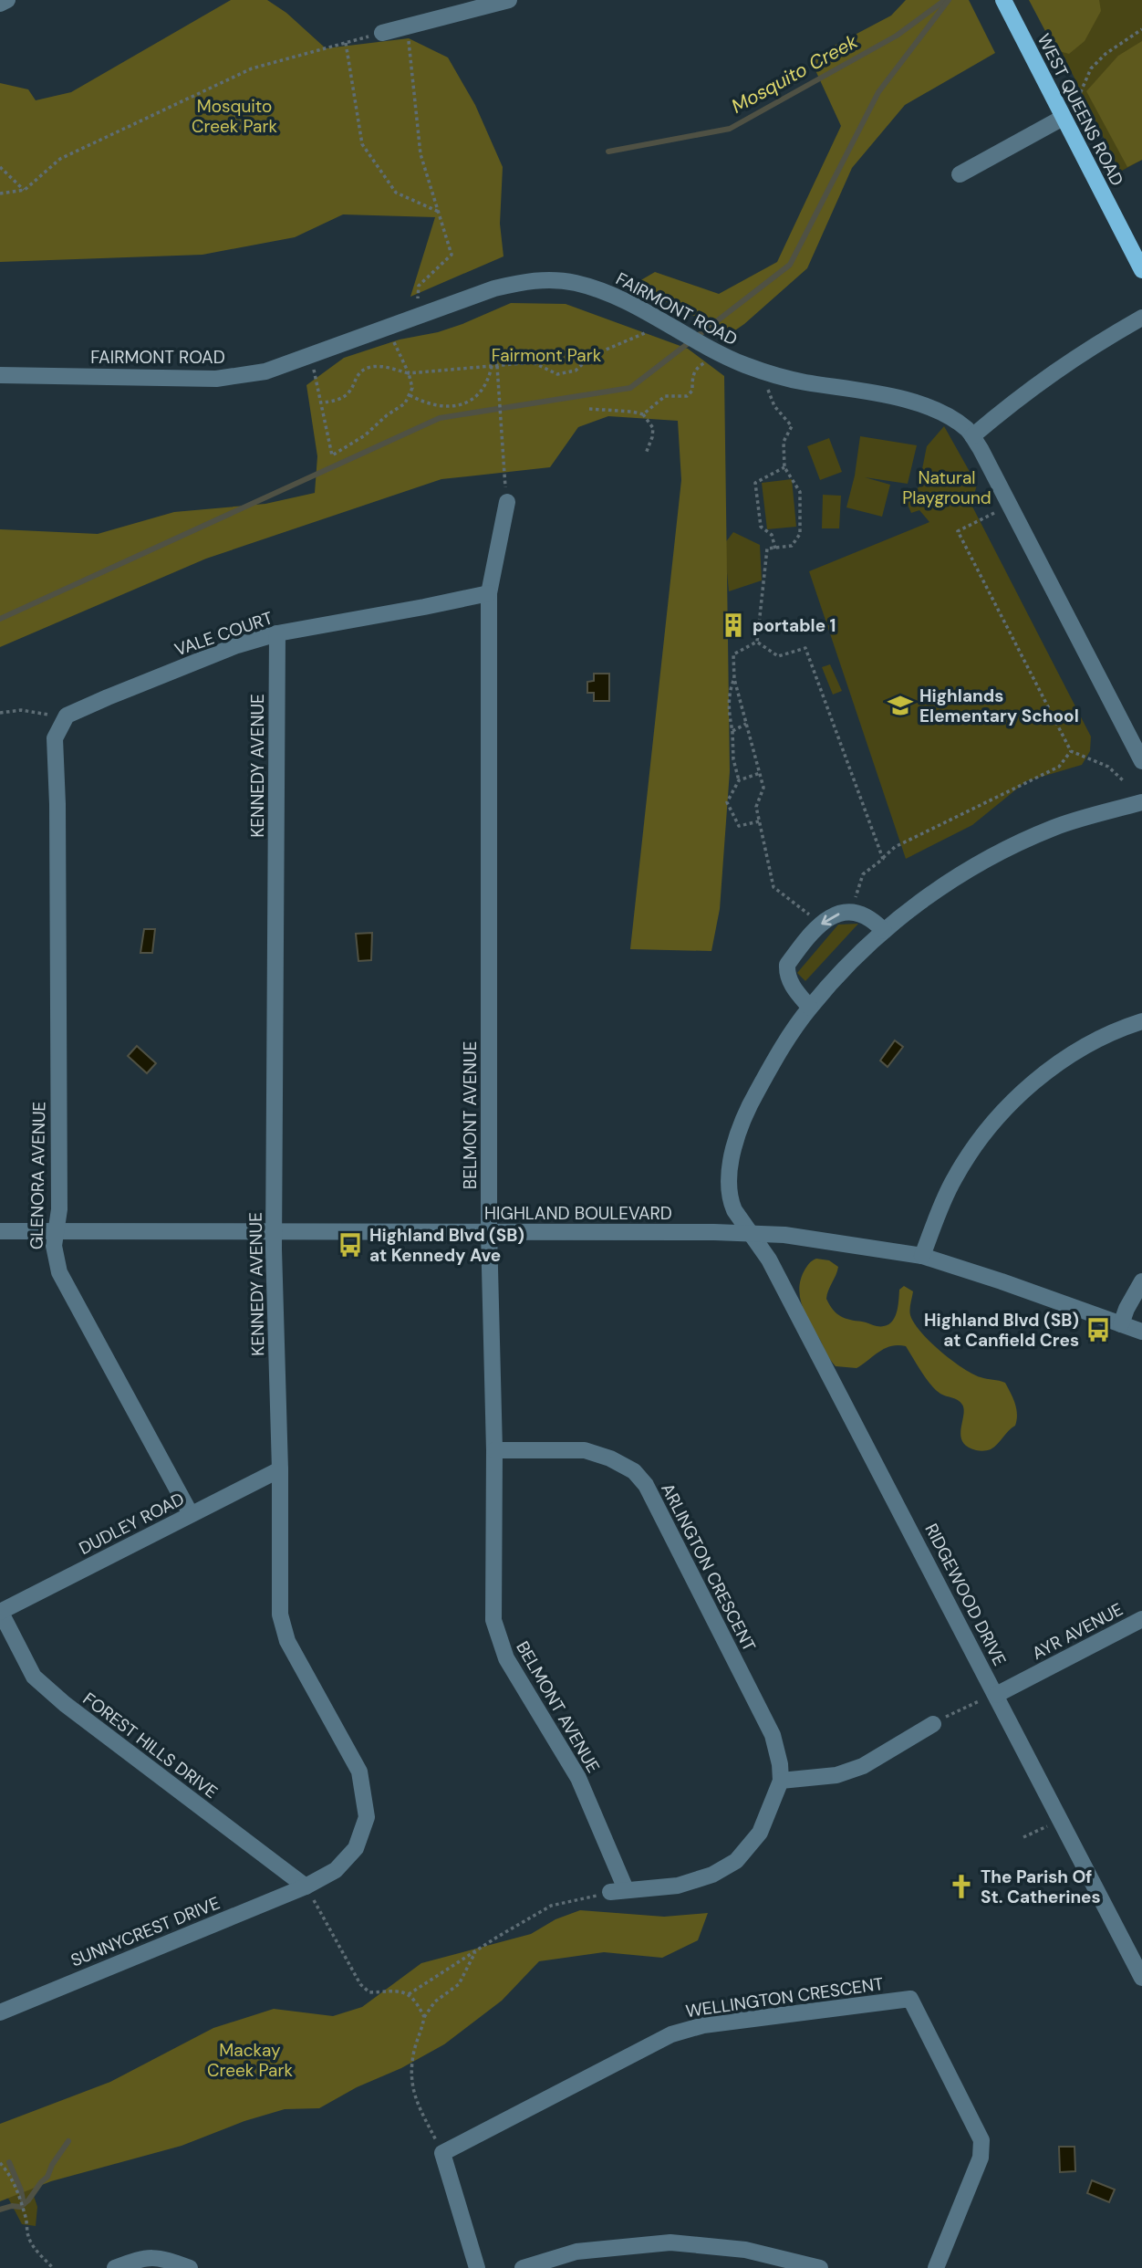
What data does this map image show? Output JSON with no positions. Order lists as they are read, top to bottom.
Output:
{
  "streets": {
    "main road": ["WEST QUEENS ROAD"],
    "street": [
      "FAIRMONT ROAD",
      "VALE COURT",
      "KENNEDY AVENUE",
      "BELMONT AVENUE",
      "GLENORA AVENUE",
      "HIGHLAND BOULEVARD",
      "DUDLEY ROAD",
      "ARLINGTON CRESCENT",
      "RIDGEWOOD DRIVE",
      "AYR AVENUE",
      "FOREST HILLS DRIVE",
      "SUNNYCREST DRIVE",
      "WELLINGTON CRESCENT"
    ]
  },
  "crossings": [
    ["VALE COURT", "KENNEDY AVENUE"],
    ["VALE COURT", "BELMONT AVENUE"],
    ["VALE COURT", "GLENORA AVENUE"],
    ["KENNEDY AVENUE", "HIGHLAND BOULEVARD"],
    ["KENNEDY AVENUE", "DUDLEY ROAD"],
    ["KENNEDY AVENUE", "FOREST HILLS DRIVE"],
    ["KENNEDY AVENUE", "SUNNYCREST DRIVE"],
    ["BELMONT AVENUE", "HIGHLAND BOULEVARD"],
    ["BELMONT AVENUE", "ARLINGTON CRESCENT"],
    ["GLENORA AVENUE", "HIGHLAND BOULEVARD"],
    ["GLENORA AVENUE", "DUDLEY ROAD"],
    ["HIGHLAND BOULEVARD", "RIDGEWOOD DRIVE"],
    ["DUDLEY ROAD", "FOREST HILLS DRIVE"],
    ["RIDGEWOOD DRIVE", "AYR AVENUE"],
    ["FOREST HILLS DRIVE", "SUNNYCREST DRIVE"]
  ],
  "water": ["Mosquito Creek"],
  "parks": [
    "Mosquito Creek Park",
    "Fairmont Park",
    "Natural Playground",
    "Mackay Creek Park"
  ],
  "places": {
    "building": ["portable 1"],
    "school or university": ["Highlands Elementary School"],
    "bus stop": ["Highland Blvd (SB) at Kennedy Ave", "Highland Blvd (SB) at Canfield Cres"],
    "church": ["The Parish Of St. Catherines"]
  }
}
